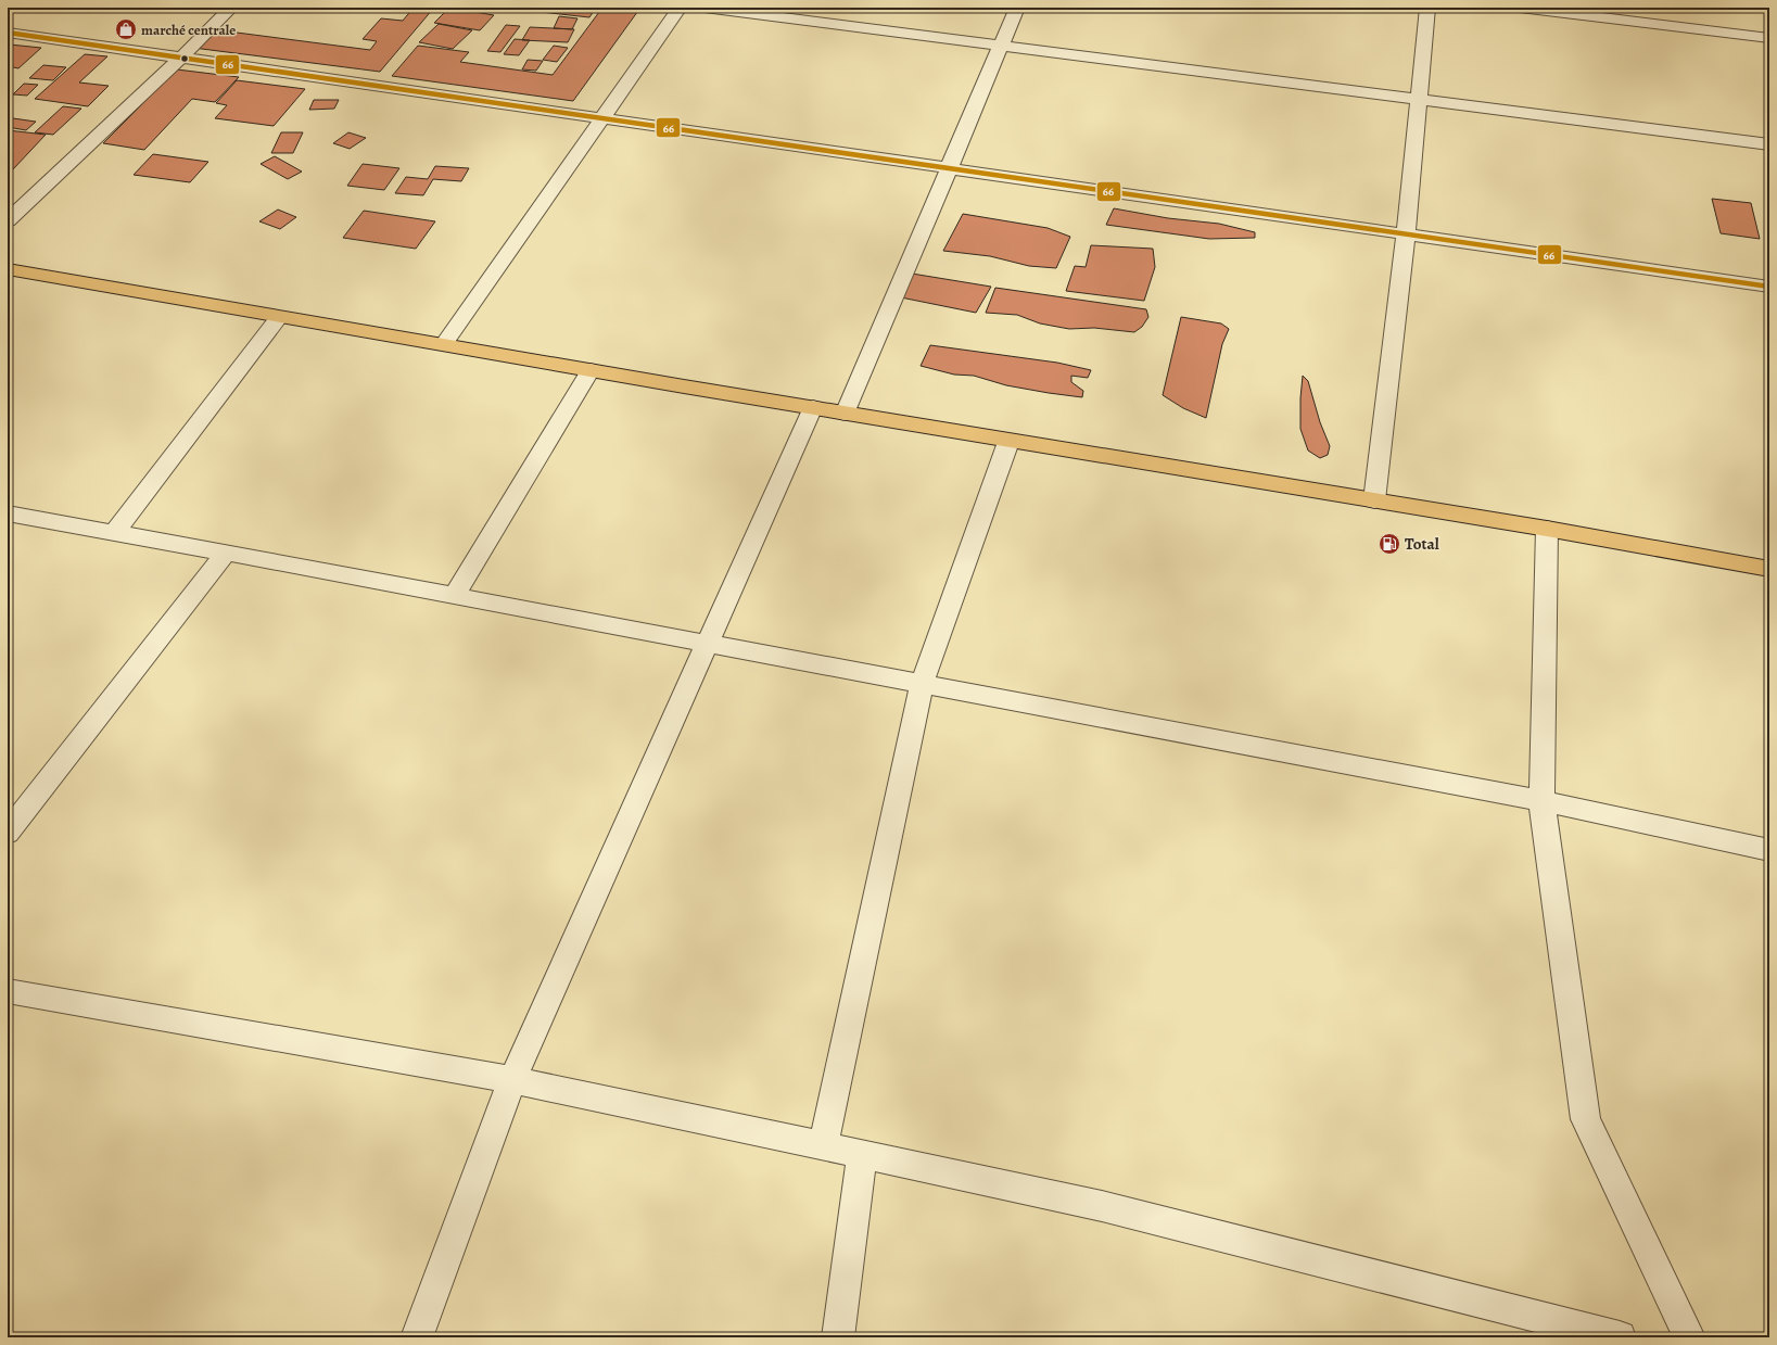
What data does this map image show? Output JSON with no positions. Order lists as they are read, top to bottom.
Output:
{
  "places": {
    "shop": ["marché centrale"],
    "fuel station": ["Total"]
  },
  "lines": ["transit line 66"]
}
